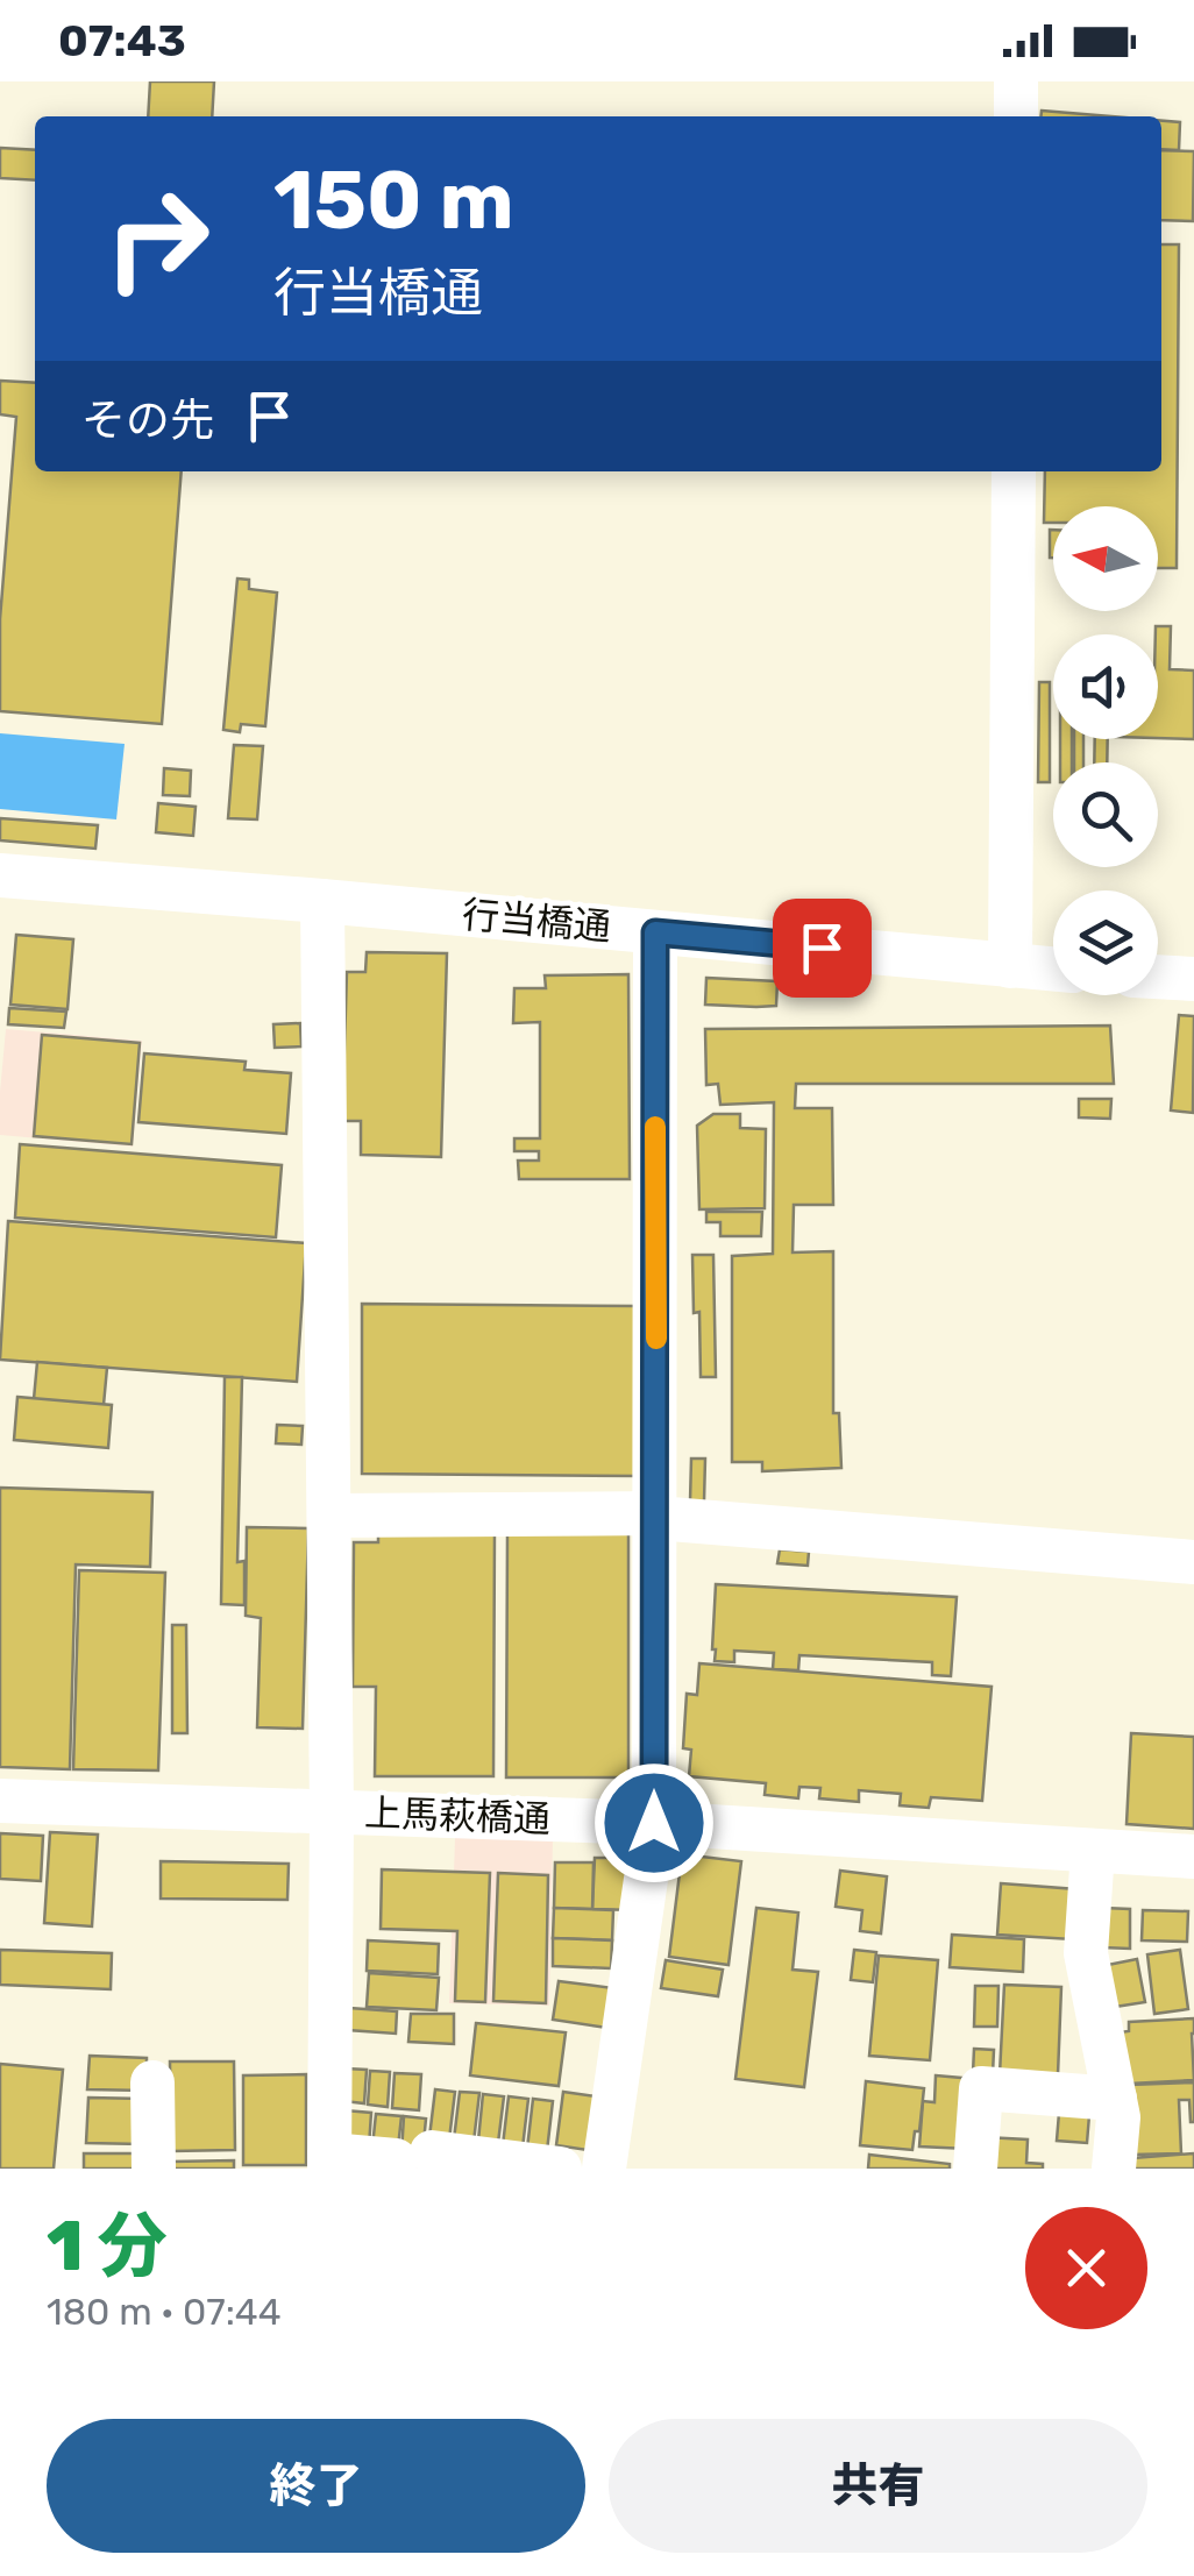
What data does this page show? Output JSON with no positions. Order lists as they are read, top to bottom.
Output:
{
  "streets": {
    "street": ["行当橋通", "上馬萩橋通"]
  },
  "north": "left",
  "page": {
    "status": "07:43",
    "turn": ["150 m", "行当橋通"],
    "then": "その先",
    "heading": ["1 分", "180 m · 07:44"],
    "buttons": ["終了", "共有"]
  }
}
